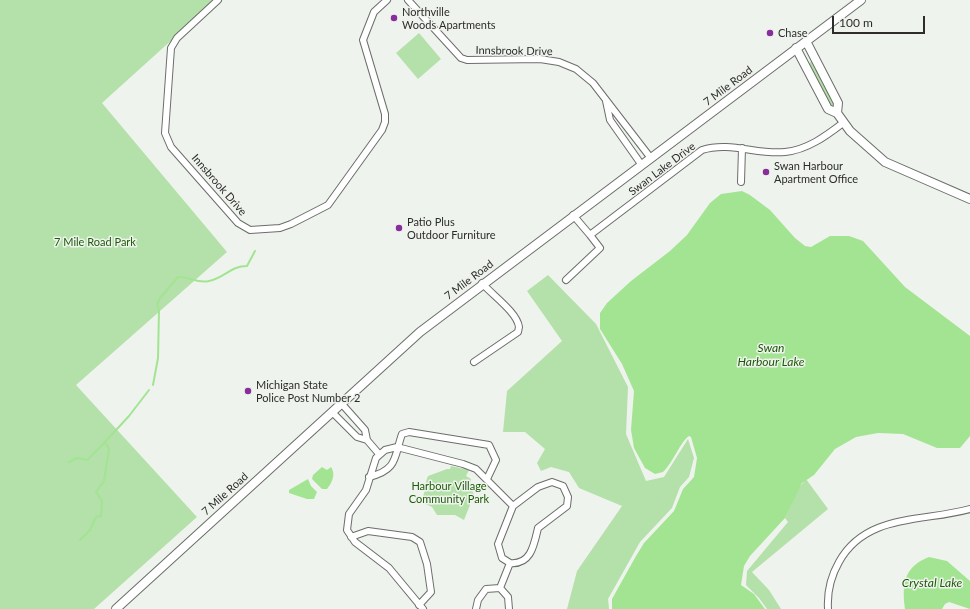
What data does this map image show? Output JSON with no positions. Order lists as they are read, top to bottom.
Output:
{
  "streets": {
    "street": ["Innsbrook Drive", "7 Mile Road", "Swan Lake Drive"]
  },
  "crossings": [
    ["Innsbrook Drive", "7 Mile Road"]
  ],
  "water": ["Swan Harbour Lake", "Crystal Lake"],
  "parks": ["7 Mile Road Park", "Harbour Village Community Park"],
  "places": [
    "Northville Woods Apartments",
    "Chase",
    "Swan Harbour Apartment Office",
    "Patio Plus Outdoor Furniture",
    "Michigan State Police Post Number 2"
  ],
  "scale_bar": "100 m"
}
